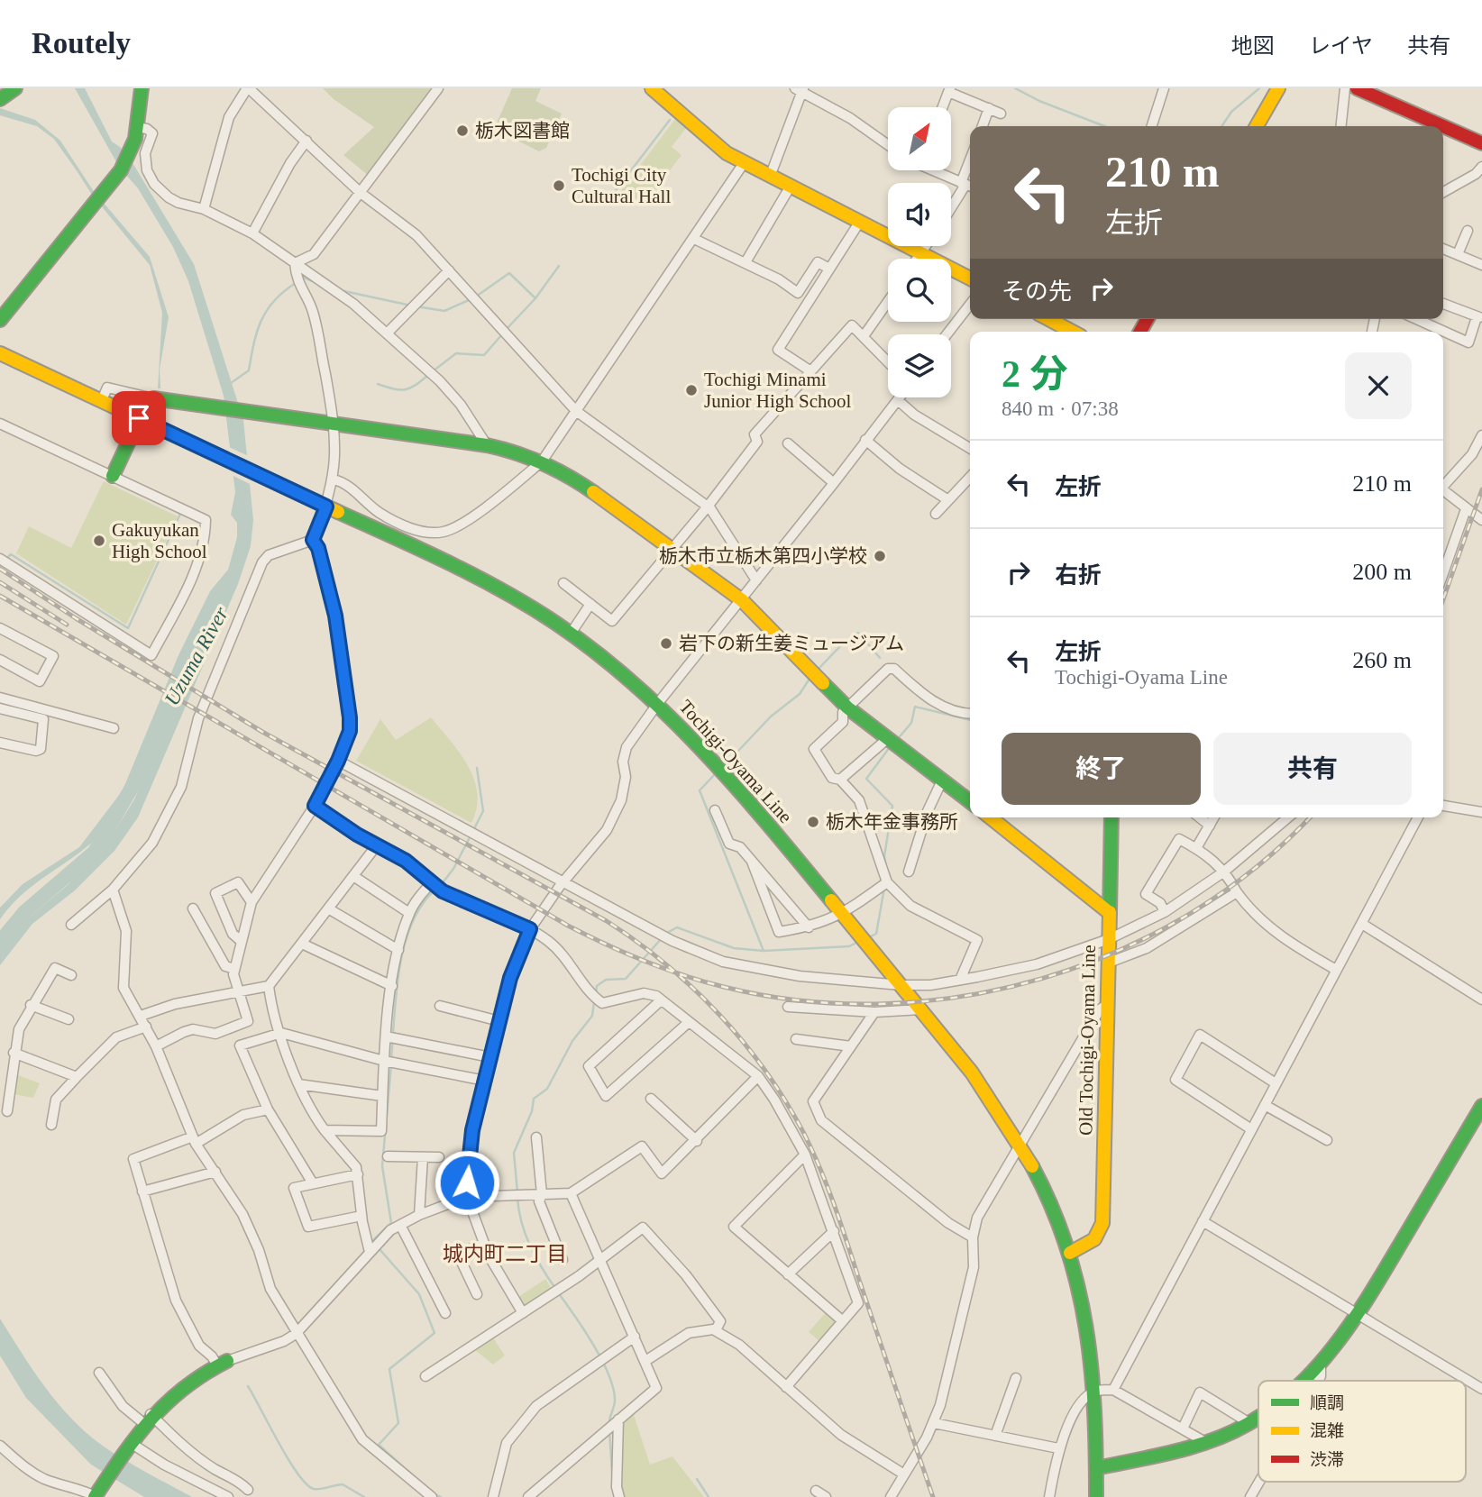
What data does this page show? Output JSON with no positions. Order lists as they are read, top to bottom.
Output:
{
  "streets": {
    "street": ["Tochigi-Oyama Line", "Old Tochigi-Oyama Line"]
  },
  "crossings": [
    ["Tochigi-Oyama Line", "Old Tochigi-Oyama Line"]
  ],
  "districts": ["城内町二丁目"],
  "water": ["Uzuma River"],
  "places": [
    "栃木図書館",
    "Tochigi City Cultural Hall",
    "Tochigi Minami Junior High School",
    "Gakuyukan High School",
    "栃木市立栃木第四小学校",
    "岩下の新生姜ミュージアム",
    "栃木年金事務所"
  ],
  "legend": ["順調", "混雑", "渋滞"],
  "north": "top right",
  "page": {
    "header": "Routely",
    "nav": ["地図", "レイヤ", "共有"],
    "turn": ["210 m", "左折"],
    "then": "その先",
    "heading": ["2 分", "840 m · 07:38"],
    "list": [
      {
        "name": "左折",
        "value": "210 m"
      },
      {
        "name": "右折",
        "value": "200 m"
      },
      {
        "name": "左折",
        "note": "Tochigi-Oyama Line",
        "value": "260 m"
      }
    ],
    "buttons": ["終了", "共有"]
  }
}
